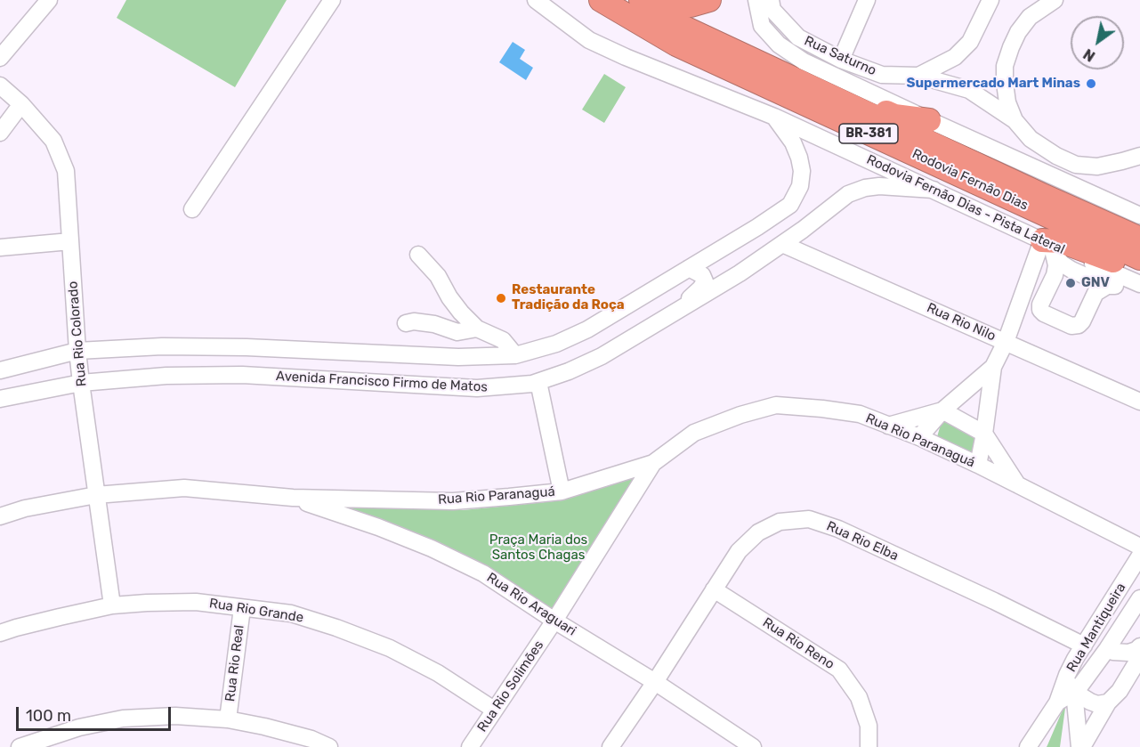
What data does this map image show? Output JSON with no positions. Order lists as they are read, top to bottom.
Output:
{
  "streets": {
    "highway": ["BR-381", "Rodovia Fernão Dias"],
    "street": [
      "Rua Saturno",
      "Rodovia Fernão Dias - Pista Lateral",
      "Rua Rio Nilo",
      "Rua Rio Colorado",
      "Avenida Francisco Firmo de Matos",
      "Rua Rio Paranaguá",
      "Rua Rio Elba",
      "Rua Rio Araguari",
      "Rua Rio Grande",
      "Rua Mantiqueira",
      "Rua Rio Reno",
      "Rua Rio Real",
      "Rua Rio Solimões"
    ]
  },
  "crossings": [
    ["BR-381", "Rodovia Fernão Dias - Pista Lateral"],
    ["Rodovia Fernão Dias - Pista Lateral", "Avenida Francisco Firmo de Matos"],
    ["Rua Rio Nilo", "Avenida Francisco Firmo de Matos"],
    ["Rua Rio Colorado", "Avenida Francisco Firmo de Matos"],
    ["Rua Rio Colorado", "Rua Rio Paranaguá"],
    ["Rua Rio Colorado", "Rua Rio Grande"],
    ["Rua Rio Paranaguá", "Rua Rio Araguari"],
    ["Rua Rio Paranaguá", "Rua Rio Solimões"],
    ["Rua Rio Elba", "Rua Rio Araguari"],
    ["Rua Rio Elba", "Rua Mantiqueira"],
    ["Rua Rio Elba", "Rua Rio Reno"],
    ["Rua Rio Araguari", "Rua Rio Solimões"],
    ["Rua Rio Grande", "Rua Rio Real"],
    ["Rua Rio Grande", "Rua Rio Solimões"]
  ],
  "parks": ["Praça Maria dos Santos Chagas"],
  "places": ["Supermercado Mart Minas", "GNV", "Restaurante Tradição da Roça"],
  "scale_bar": "100 m",
  "north": "bottom left"
}
